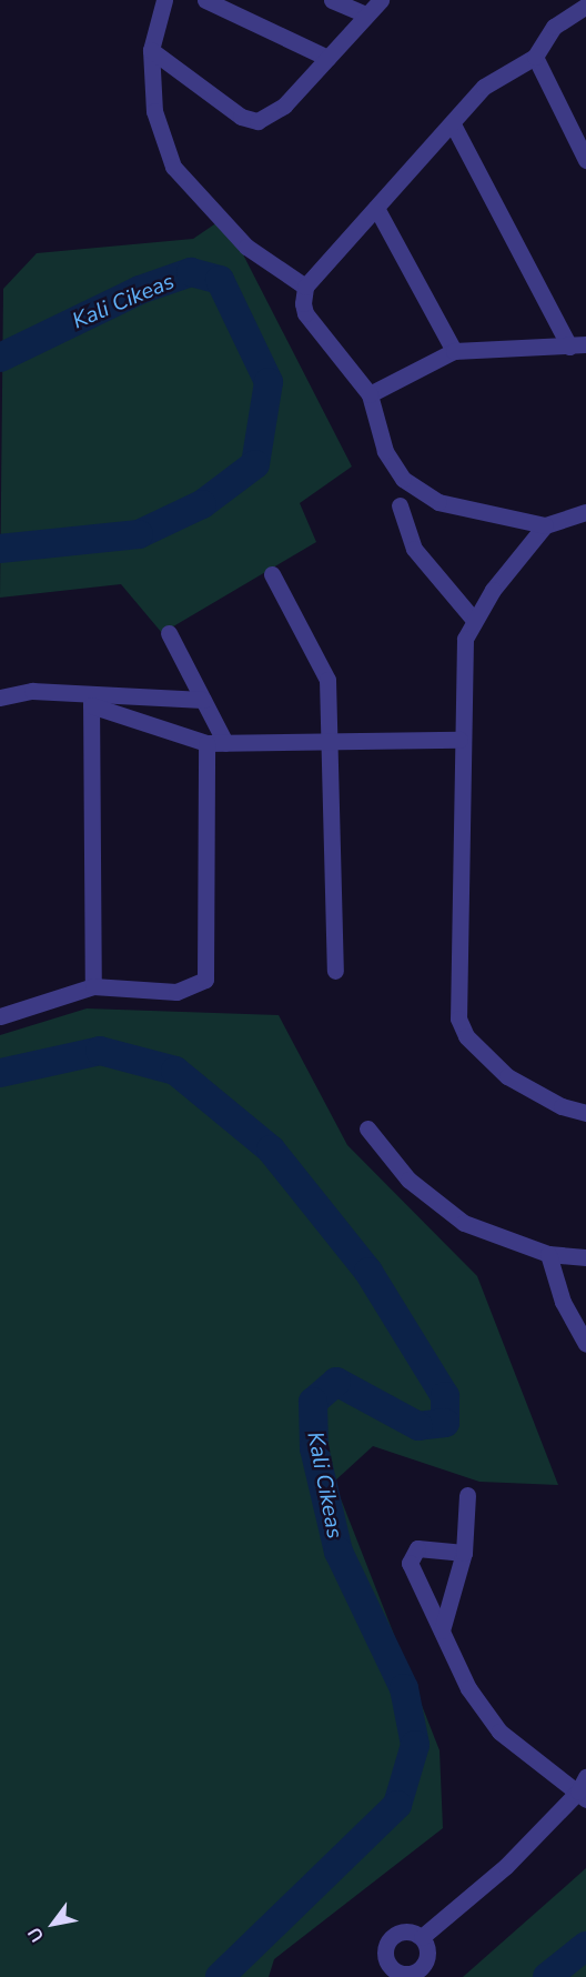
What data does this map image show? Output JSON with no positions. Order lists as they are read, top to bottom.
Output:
{
  "water": ["Kali Cikeas"],
  "north": "bottom left"
}
